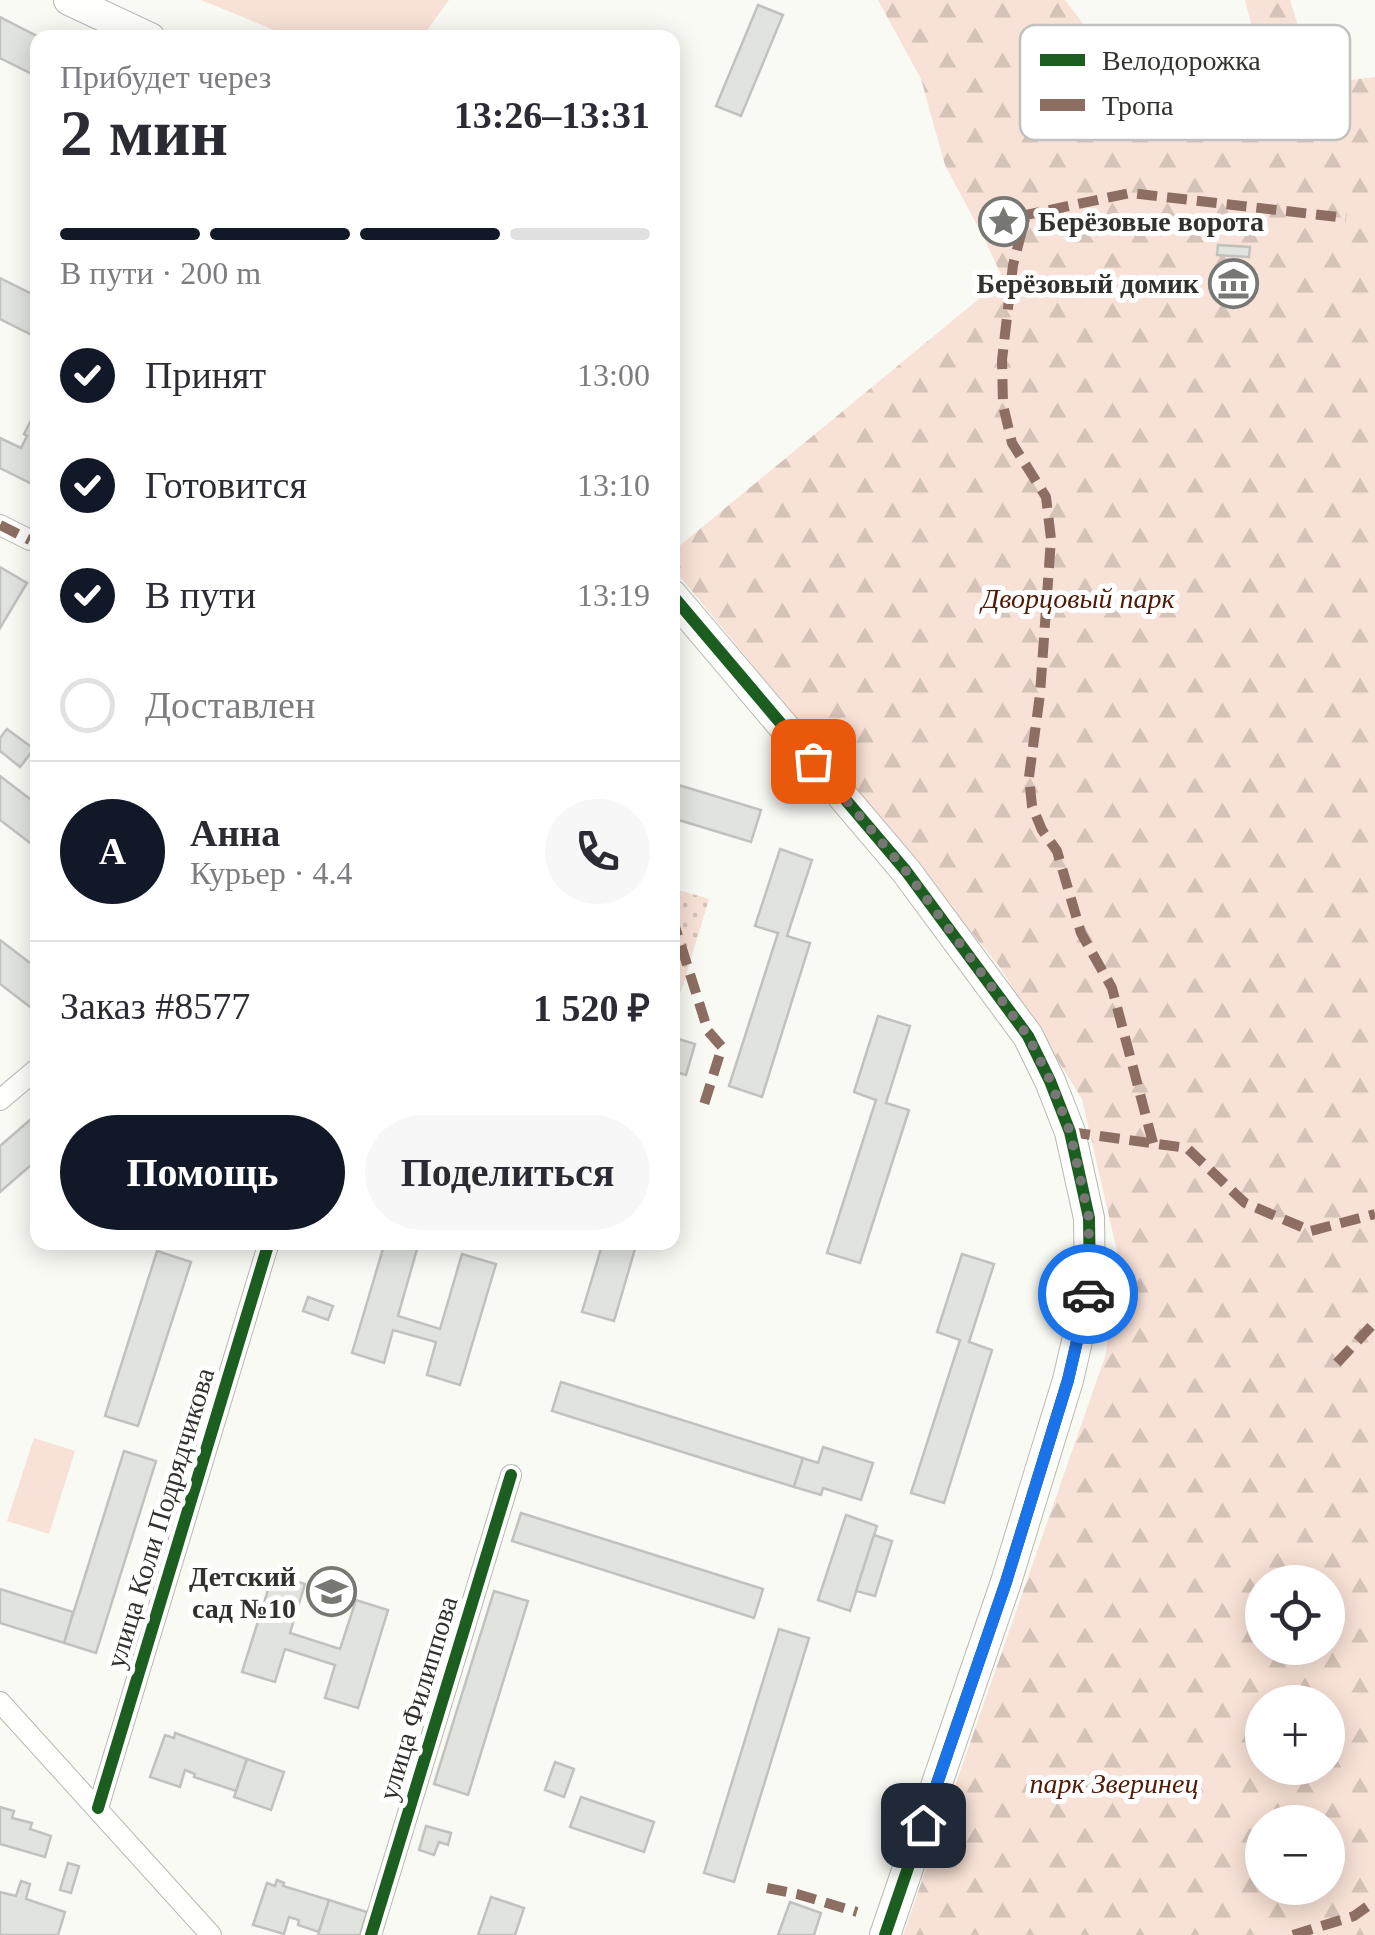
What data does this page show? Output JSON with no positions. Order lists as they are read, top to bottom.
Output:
{
  "streets": {
    "street": ["улица Коли Подрядчикова", "улица Филиппова"]
  },
  "parks": ["Дворцовый парк", "парк Зверинец"],
  "places": {
    "place": ["Берёзовые ворота"],
    "museum": ["Берёзовый домик"],
    "school or university": ["Детский сад №10"]
  },
  "legend": ["Велодорожка", "Тропа"],
  "page": {
    "heading": ["2 мин", "Прибудет через", "13:26–13:31"],
    "panel": [
      "Анна",
      "Курьер · 4.4",
      "Заказ #8577",
      "1 520 ₽"
    ],
    "bar": "В пути · 200 m",
    "list": [
      ["Принят", "13:00"],
      ["Готовится", "13:10"],
      ["В пути", "13:19"],
      "Доставлен"
    ],
    "round": "А",
    "buttons": ["Помощь", "Поделиться"],
    "map_buttons": ["+", "−"]
  }
}
